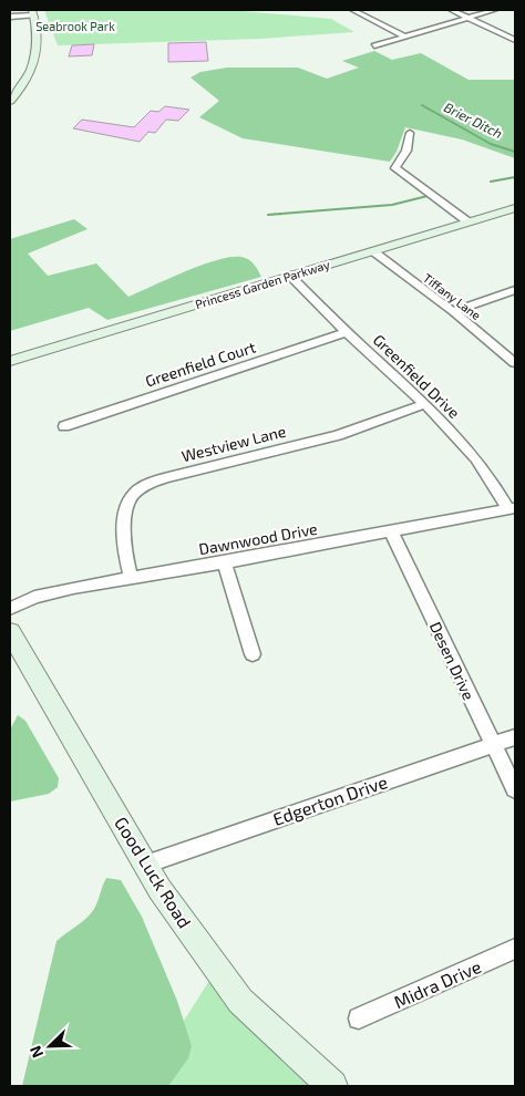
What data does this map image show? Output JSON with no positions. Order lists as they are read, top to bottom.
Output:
{
  "streets": {
    "main road": ["Princess Garden Parkway", "Good Luck Road"],
    "street": [
      "Tiffany Lane",
      "Greenfield Court",
      "Greenfield Drive",
      "Westview Lane",
      "Dawnwood Drive",
      "Desen Drive",
      "Edgerton Drive",
      "Midra Drive"
    ]
  },
  "crossings": [
    ["Princess Garden Parkway", "Tiffany Lane"],
    ["Princess Garden Parkway", "Greenfield Drive"],
    ["Greenfield Court", "Greenfield Drive"],
    ["Greenfield Drive", "Westview Lane"],
    ["Greenfield Drive", "Dawnwood Drive"],
    ["Westview Lane", "Dawnwood Drive"],
    ["Dawnwood Drive", "Desen Drive"],
    ["Desen Drive", "Edgerton Drive"],
    ["Edgerton Drive", "Good Luck Road"]
  ],
  "water": ["Brier Ditch"],
  "parks": ["Seabrook Park"],
  "north": "bottom left"
}
